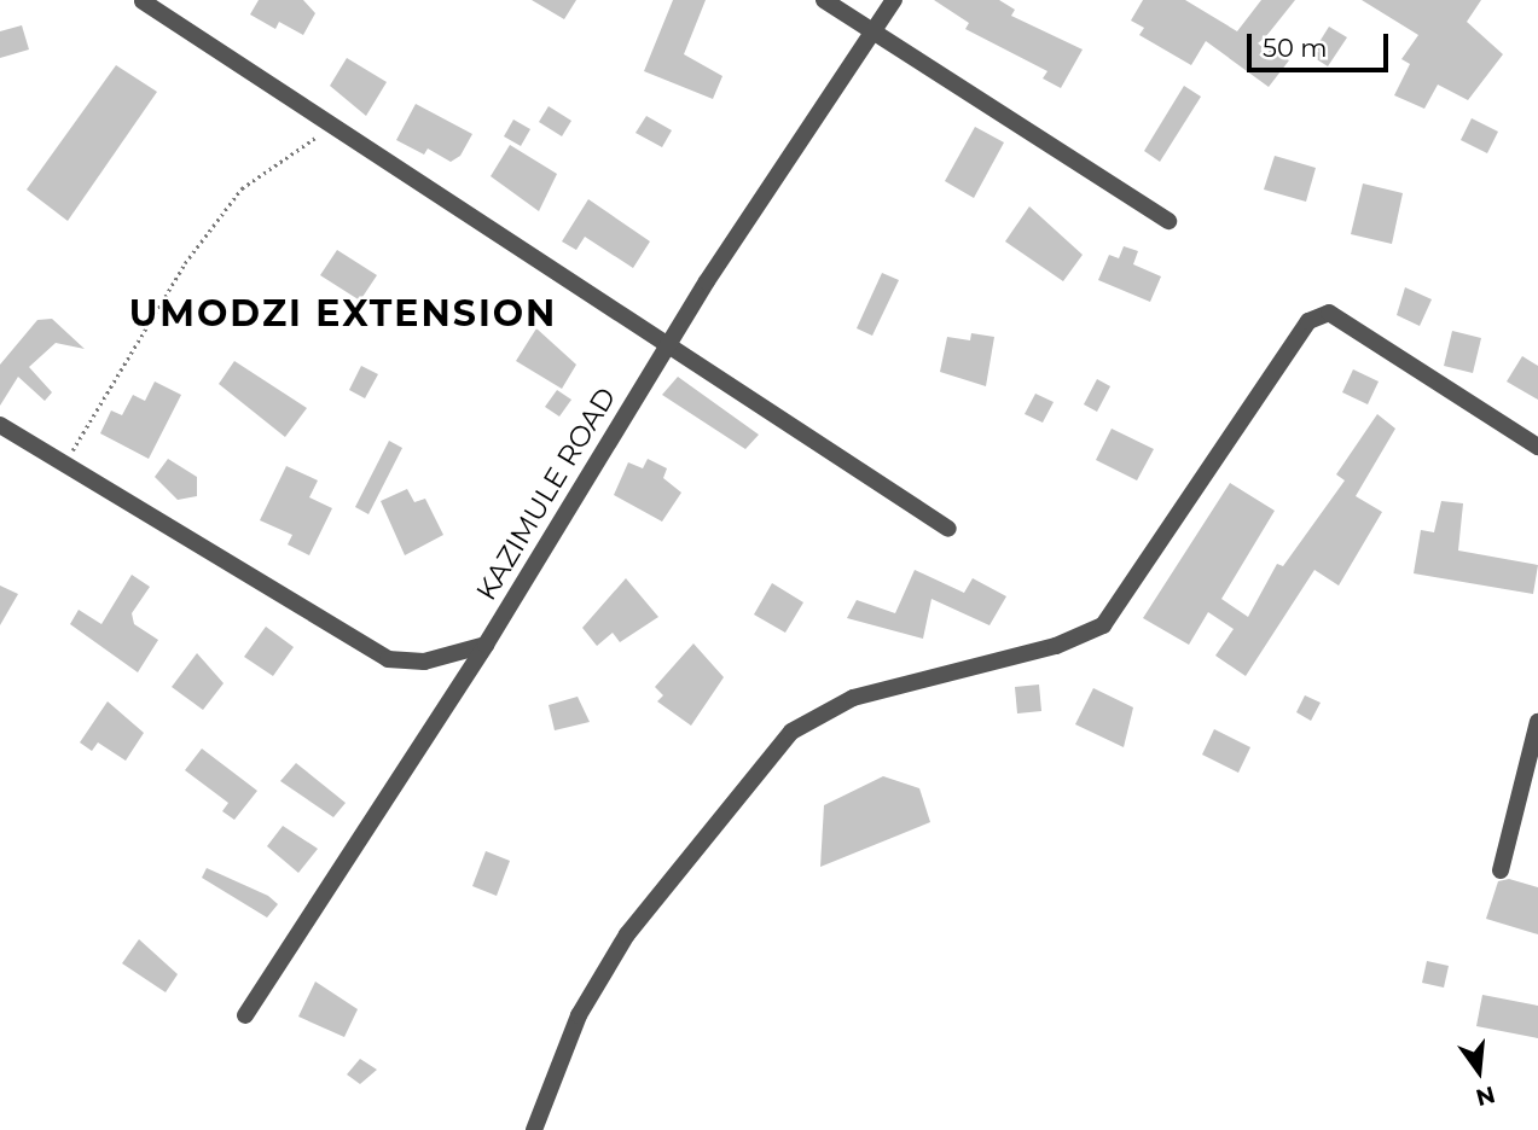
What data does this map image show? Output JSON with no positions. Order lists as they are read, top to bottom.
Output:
{
  "streets": {
    "street": ["KAZIMULE ROAD"]
  },
  "districts": ["UMODZI EXTENSION"],
  "scale_bar": "50 m",
  "north": "bottom"
}
